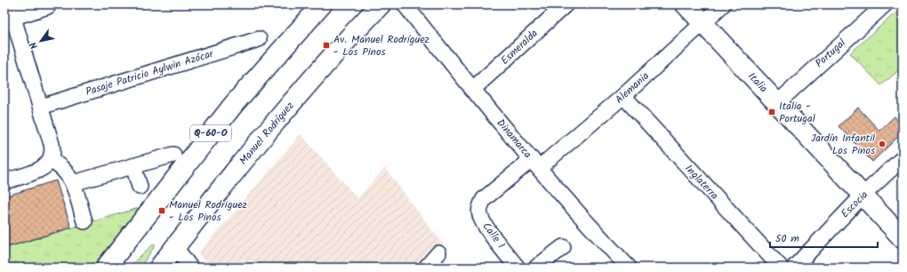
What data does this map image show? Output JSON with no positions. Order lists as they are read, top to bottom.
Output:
{
  "streets": {
    "main road": ["Italia", "Q-60-O", "Manuel Rodríguez"],
    "street": [
      "Esmeralda",
      "Portugal",
      "Pasaje Patricio Aylwin Azócar",
      "Alemania",
      "Dinamarca",
      "Inglaterra",
      "Escocia",
      "Calle 1"
    ]
  },
  "crossings": [
    ["Esmeralda", "Dinamarca"],
    ["Portugal", "Italia"],
    ["Italia", "Alemania"],
    ["Italia", "Escocia"],
    ["Alemania", "Dinamarca"],
    ["Alemania", "Inglaterra"],
    ["Alemania", "Calle 1"],
    ["Dinamarca", "Calle 1"]
  ],
  "places": {
    "transit": ["Av. Manuel Rodríguez - Los Pinos", "Italia - Portugal", "Manuel Rodriguez - Los Pinos"],
    "other": ["Jardín Infantil Los Pinos"]
  },
  "scale_bar": "50 m",
  "north": "bottom left"
}
